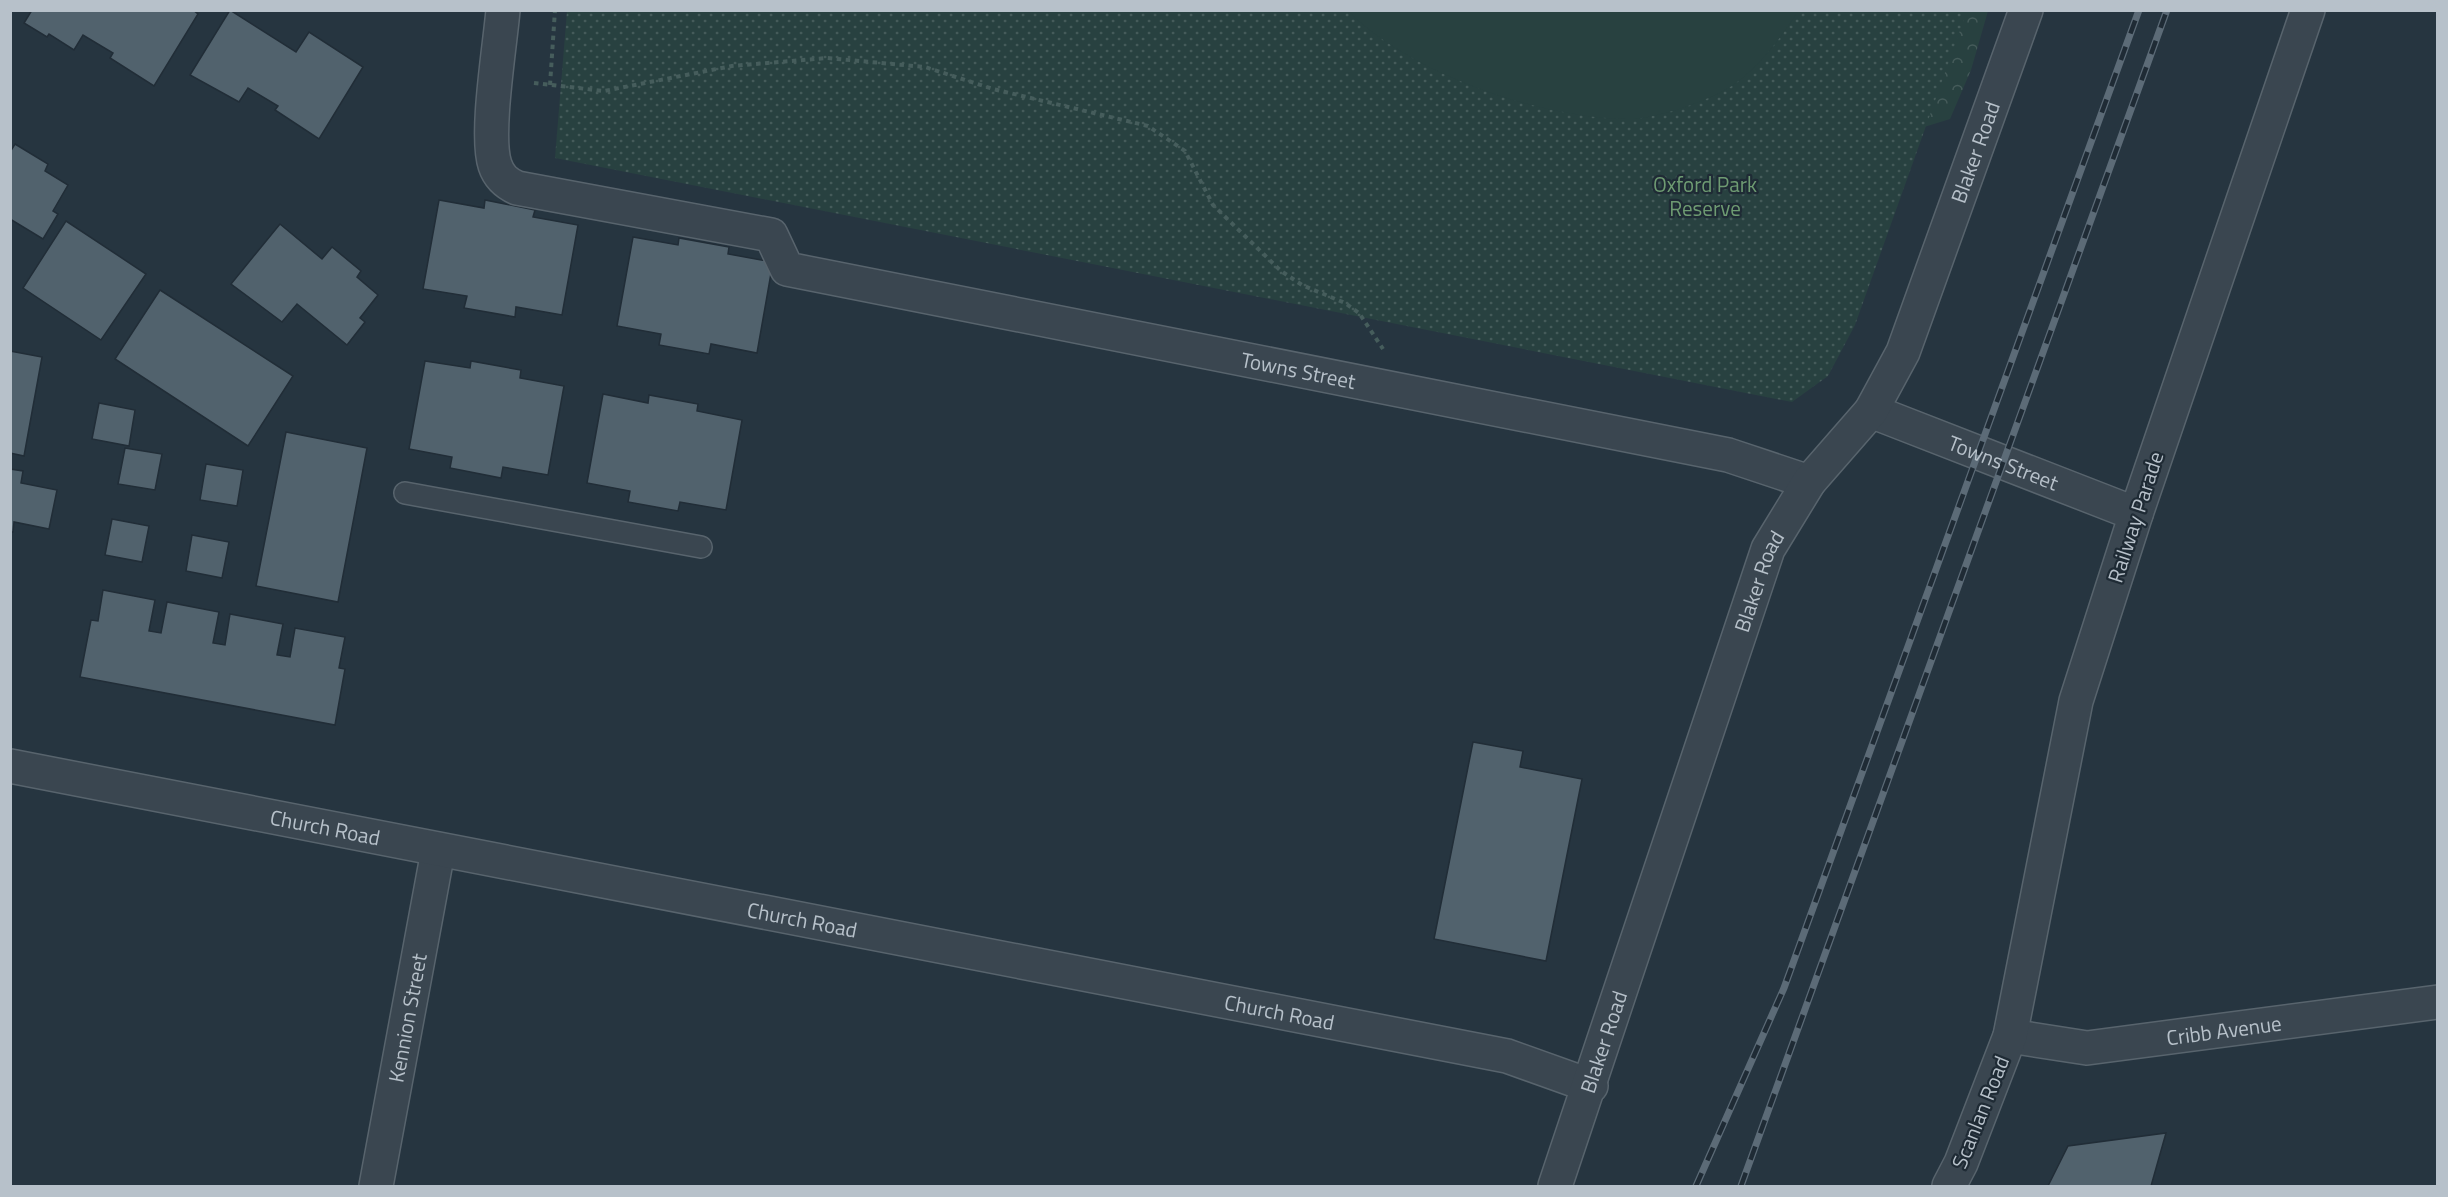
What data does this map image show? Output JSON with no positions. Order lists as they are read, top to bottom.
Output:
{
  "streets": {
    "street": [
      "Blaker Road",
      "Towns Street",
      "Railway Parade",
      "Church Road",
      "Kennion Street",
      "Cribb Avenue",
      "Scanlan Road"
    ]
  },
  "crossings": [
    ["Blaker Road", "Towns Street"],
    ["Blaker Road", "Church Road"],
    ["Towns Street", "Railway Parade"],
    ["Railway Parade", "Cribb Avenue"],
    ["Railway Parade", "Scanlan Road"],
    ["Church Road", "Kennion Street"],
    ["Cribb Avenue", "Scanlan Road"]
  ],
  "parks": ["Oxford Park Reserve"]
}
